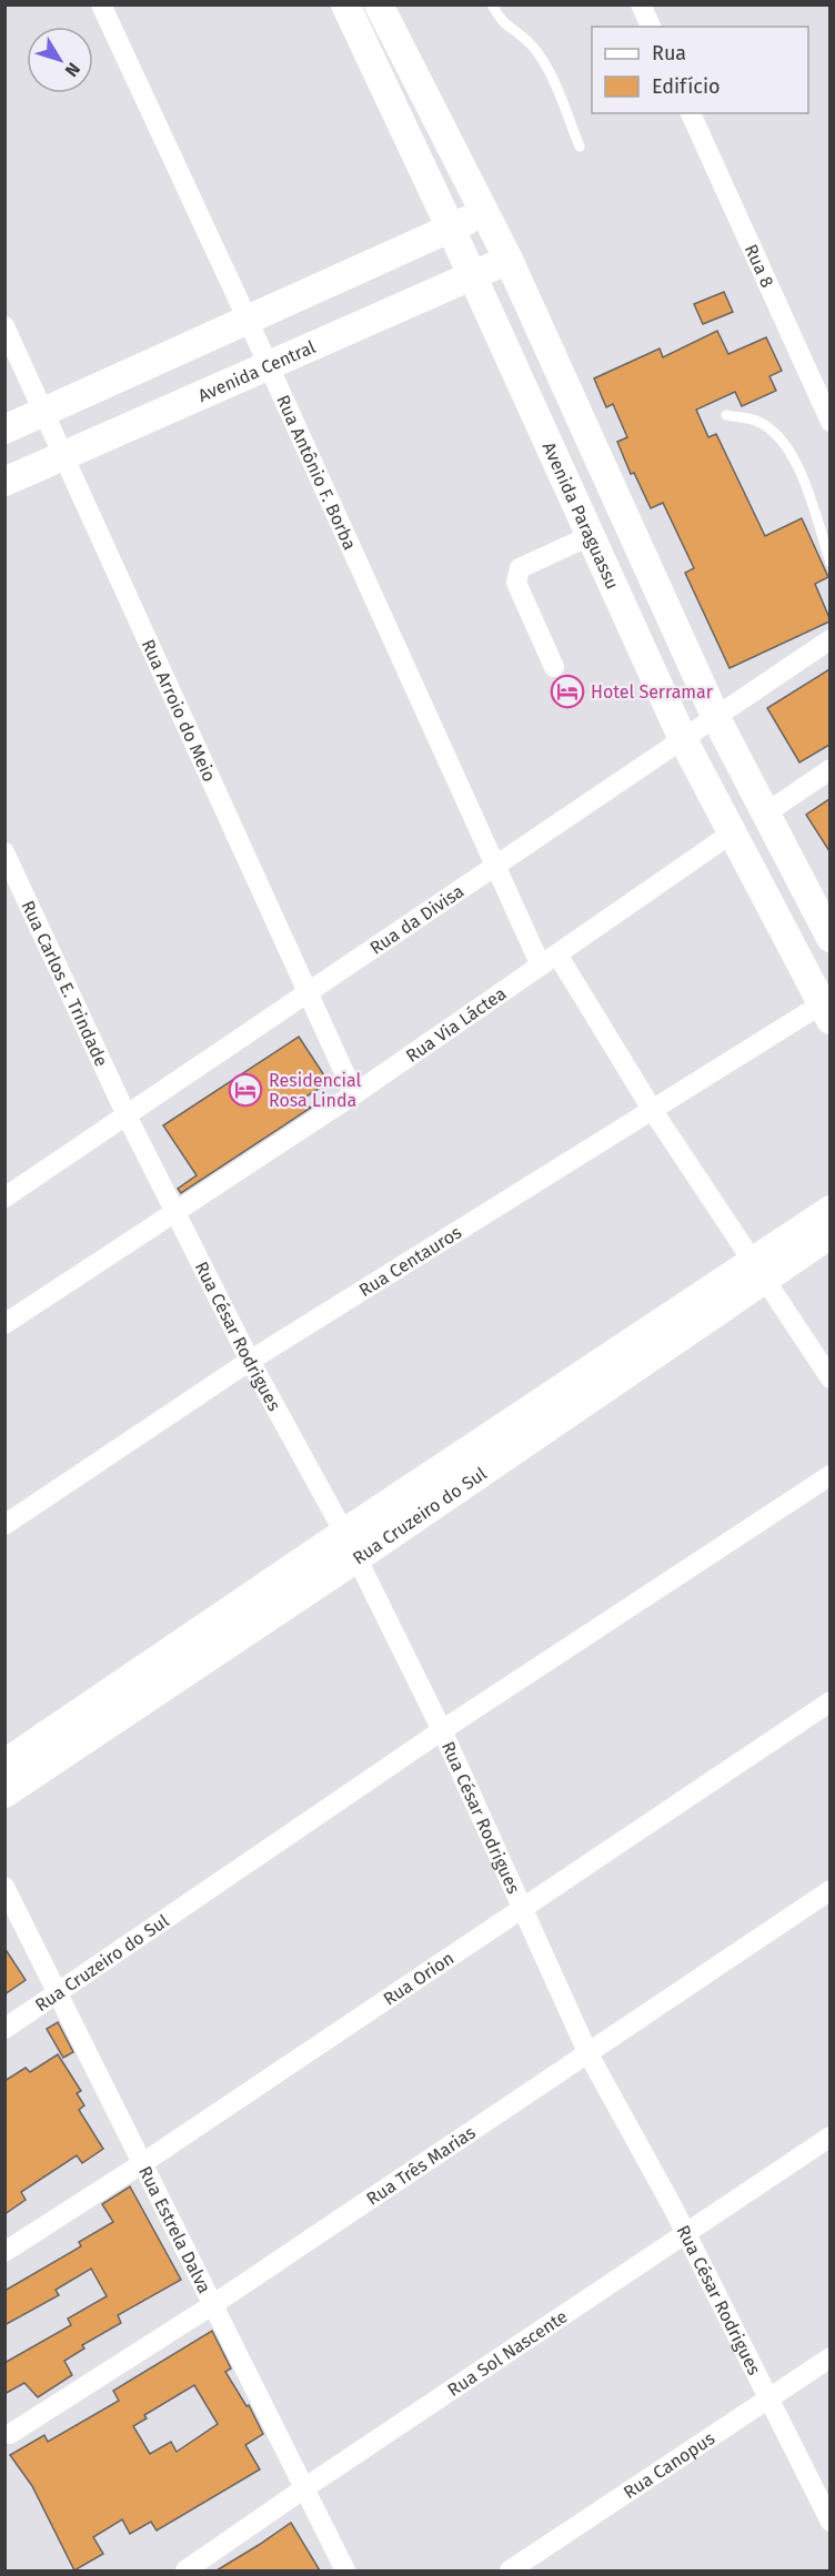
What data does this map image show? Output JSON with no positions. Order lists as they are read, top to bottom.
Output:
{
  "streets": {
    "street": [
      "Rua 8",
      "Avenida Central",
      "Rua Antônio F. Borba",
      "Avenida Paraguassu",
      "Rua Arroio do Meio",
      "Rua da Divisa",
      "Rua Carlos E. Trindade",
      "Rua Via Láctea",
      "Rua Centauros",
      "Rua César Rodrigues",
      "Rua Cruzeiro do Sul",
      "Rua Orion",
      "Rua Três Marias",
      "Rua Estrela Dalva",
      "Rua Sol Nascente",
      "Rua Canopus"
    ]
  },
  "crossings": [
    ["Avenida Central", "Rua Antônio F. Borba"],
    ["Avenida Central", "Avenida Paraguassu"],
    ["Avenida Central", "Rua Arroio do Meio"],
    ["Rua Antônio F. Borba", "Rua da Divisa"],
    ["Rua Antônio F. Borba", "Rua Via Láctea"],
    ["Rua Antônio F. Borba", "Rua Centauros"],
    ["Rua Antônio F. Borba", "Rua Cruzeiro do Sul"],
    ["Avenida Paraguassu", "Rua da Divisa"],
    ["Avenida Paraguassu", "Rua Via Láctea"],
    ["Avenida Paraguassu", "Rua Centauros"],
    ["Rua Arroio do Meio", "Rua da Divisa"],
    ["Rua Arroio do Meio", "Rua Via Láctea"],
    ["Rua da Divisa", "Rua Carlos E. Trindade"],
    ["Rua da Divisa", "Rua César Rodrigues"],
    ["Rua Carlos E. Trindade", "Rua César Rodrigues"],
    ["Rua Via Láctea", "Rua César Rodrigues"],
    ["Rua Centauros", "Rua César Rodrigues"],
    ["Rua César Rodrigues", "Rua Cruzeiro do Sul"],
    ["Rua César Rodrigues", "Rua Orion"],
    ["Rua César Rodrigues", "Rua Três Marias"],
    ["Rua César Rodrigues", "Rua Sol Nascente"],
    ["Rua César Rodrigues", "Rua Canopus"],
    ["Rua Cruzeiro do Sul", "Rua Estrela Dalva"],
    ["Rua Orion", "Rua Estrela Dalva"],
    ["Rua Três Marias", "Rua Estrela Dalva"],
    ["Rua Estrela Dalva", "Rua Sol Nascente"]
  ],
  "places": {
    "hotel": ["Hotel Serramar", "Residencial Rosa Linda"]
  },
  "legend": ["Rua", "Edifício"],
  "north": "bottom right"
}
